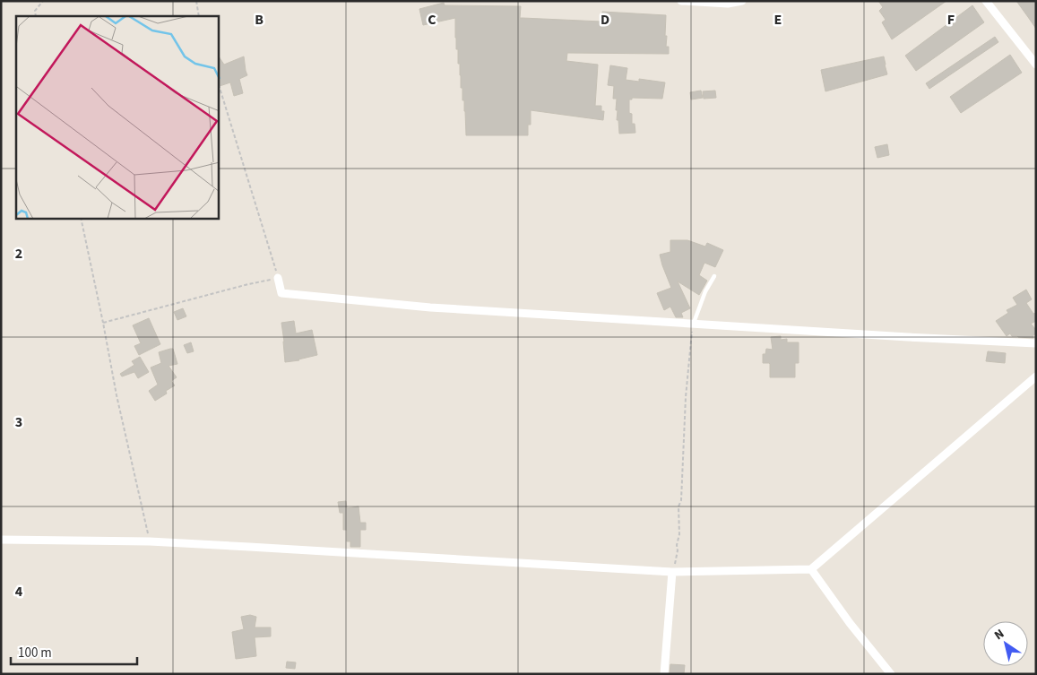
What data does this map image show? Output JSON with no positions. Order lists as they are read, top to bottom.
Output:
{
  "scale_bar": "100 m",
  "north": "top left",
  "grid": {
    "columns": [
      "B",
      "C",
      "D",
      "E",
      "F"
    ],
    "rows": ["2", "3", "4"]
  }
}
